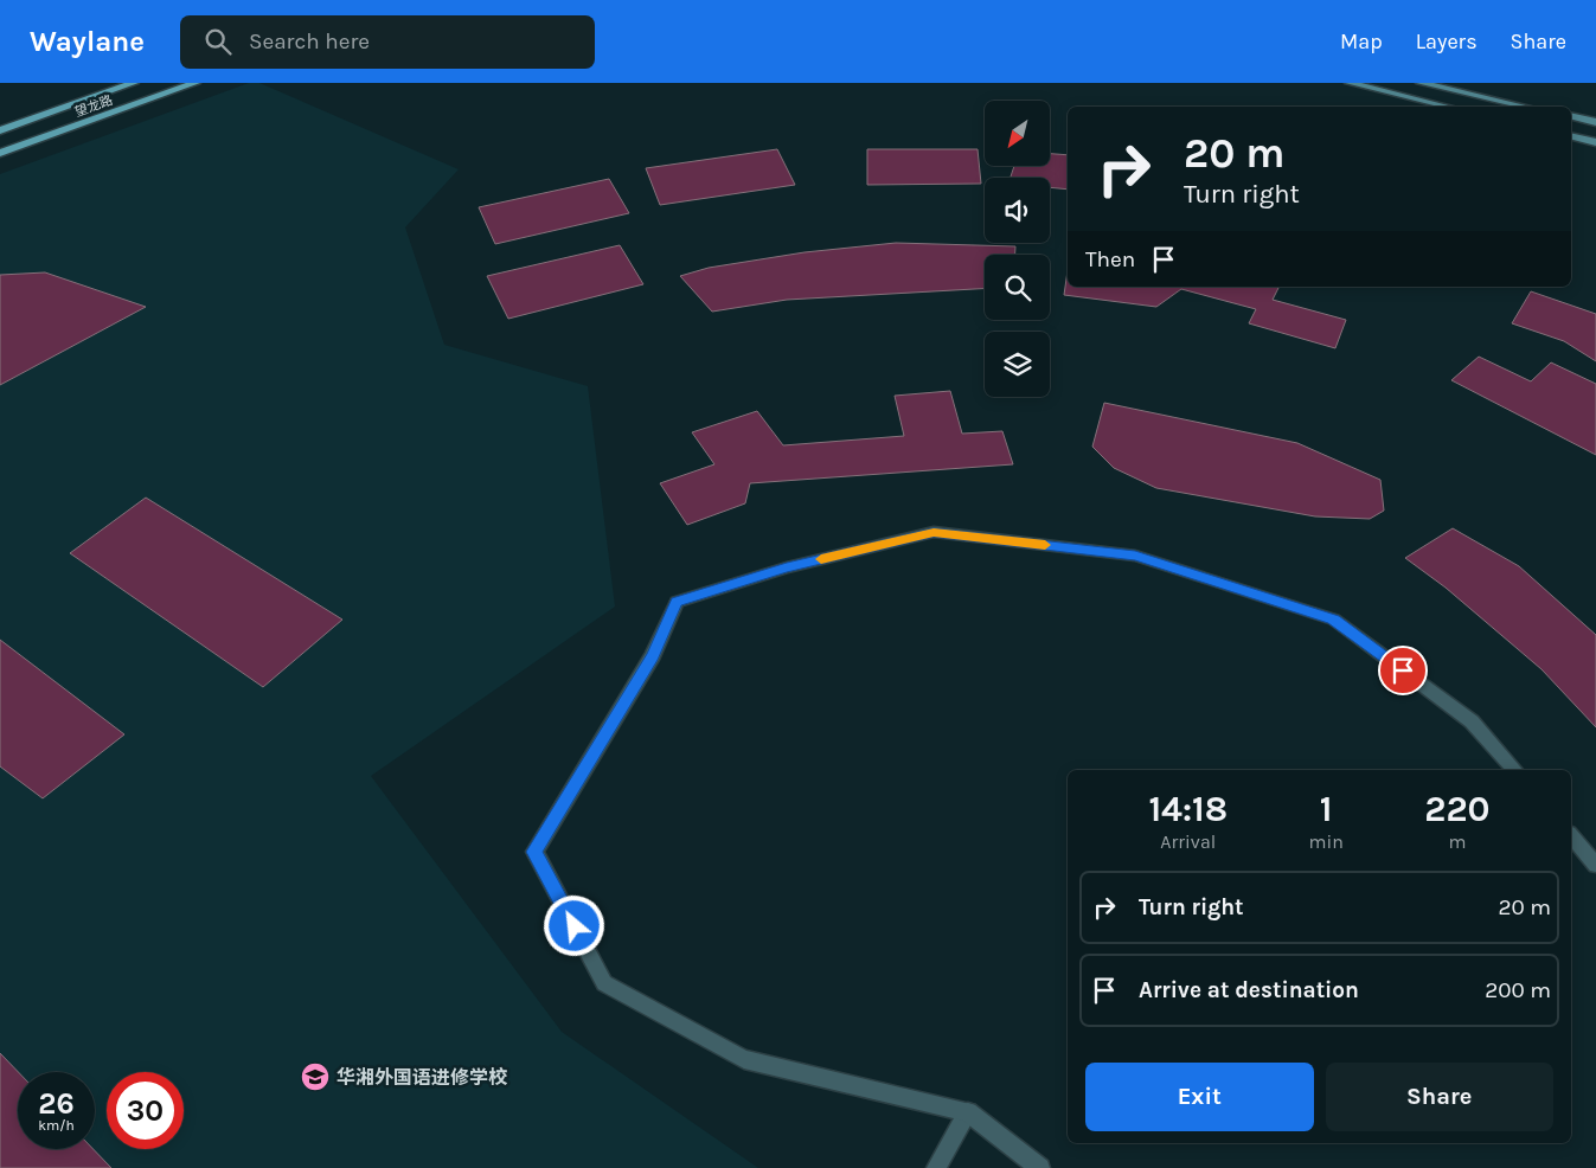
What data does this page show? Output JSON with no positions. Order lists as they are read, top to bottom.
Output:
{
  "streets": {
    "main road": ["望龙路"]
  },
  "places": {
    "school or university": ["华湘外国语进修学校"]
  },
  "north": "bottom left",
  "page": {
    "header": "Waylane",
    "search": "Search here",
    "nav": ["Map", "Layers", "Share"],
    "turn": ["20 m", "Turn right"],
    "then": "Then",
    "eta": [
      "14:18",
      "Arrival",
      "1",
      "min",
      "220",
      "m"
    ],
    "list": [
      {
        "name": "Turn right",
        "value": "20 m"
      },
      {
        "name": "Arrive at destination",
        "value": "200 m"
      }
    ],
    "buttons": ["Exit", "Share"],
    "speed": "26 km/h",
    "limit": "30"
  }
}
